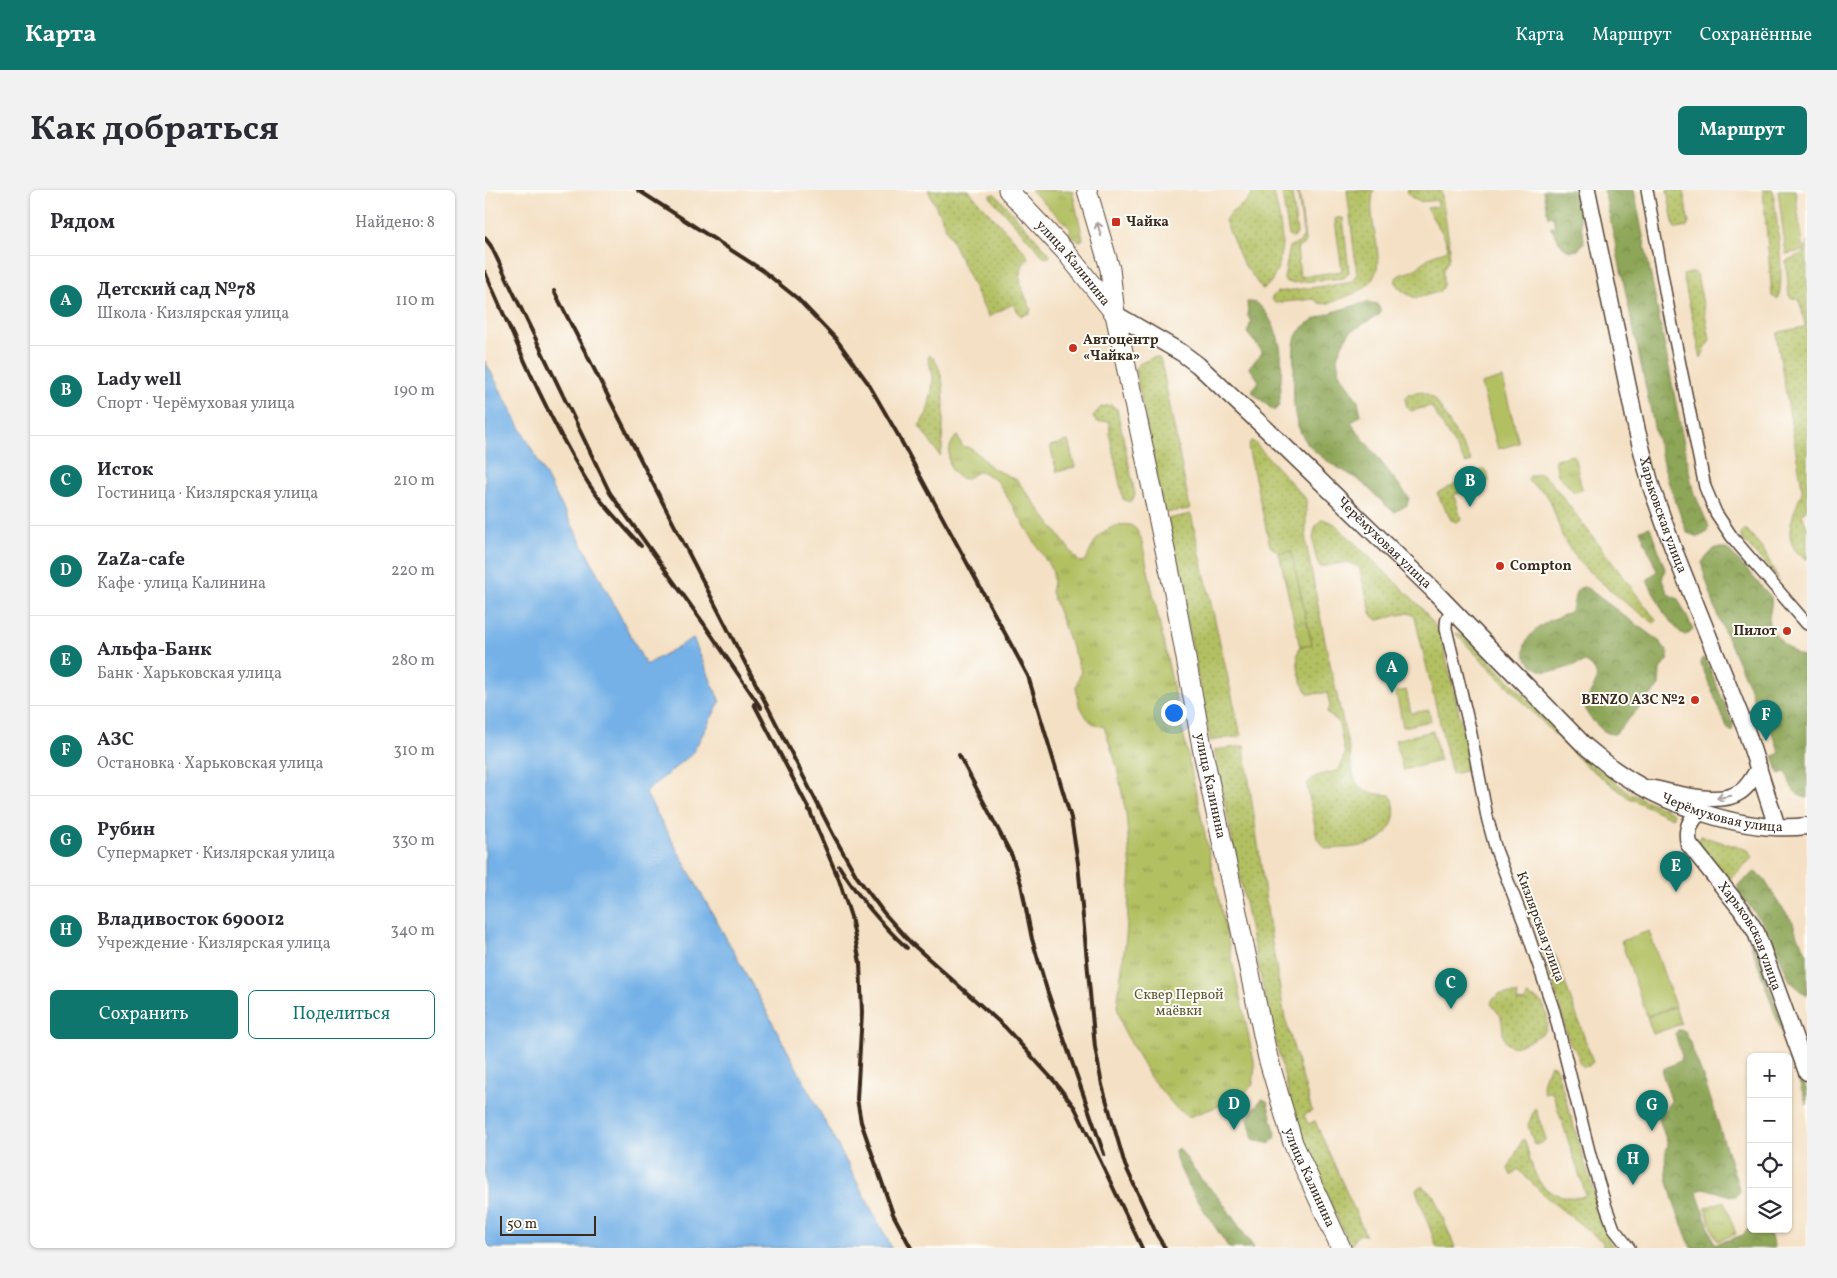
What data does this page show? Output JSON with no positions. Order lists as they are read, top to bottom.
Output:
{
  "streets": {
    "main road": ["улица Калинина", "Харьковская улица", "Черёмуховая улица"],
    "street": ["Кизлярская улица"]
  },
  "crossings": [
    ["улица Калинина", "Черёмуховая улица"],
    ["Харьковская улица", "Черёмуховая улица"],
    ["Черёмуховая улица", "Кизлярская улица"]
  ],
  "parks": ["Сквер Первой маёвки"],
  "places": {
    "transit": ["Чайка"],
    "other": [
      "Автоцентр «Чайка»",
      "Compton",
      "Пилот",
      "BENZO АЗС №2"
    ]
  },
  "scale_bar": "50 m",
  "page": {
    "header": "Карта",
    "nav": ["Карта", "Маршрут", "Сохранённые"],
    "title": "Как добраться",
    "buttons": [
      "Маршрут",
      ["Сохранить", "Поделиться"]
    ],
    "heading": ["Рядом", "Найдено: 8"],
    "list": [
      {
        "mark": "A",
        "name": "Детский сад №78",
        "note": "Школа · Кизлярская улица",
        "value": "110 m"
      },
      {
        "mark": "B",
        "name": "Lady well",
        "note": "Спорт · Черёмуховая улица",
        "value": "190 m"
      },
      {
        "mark": "C",
        "name": "Исток",
        "note": "Гостиница · Кизлярская улица",
        "value": "210 m"
      },
      {
        "mark": "D",
        "name": "ZaZa-cafe",
        "note": "Кафе · улица Калинина",
        "value": "220 m"
      },
      {
        "mark": "E",
        "name": "Альфа-Банк",
        "note": "Банк · Харьковская улица",
        "value": "280 m"
      },
      {
        "mark": "F",
        "name": "АЗС",
        "note": "Остановка · Харьковская улица",
        "value": "310 m"
      },
      {
        "mark": "G",
        "name": "Рубин",
        "note": "Супермаркет · Кизлярская улица",
        "value": "330 m"
      },
      {
        "mark": "H",
        "name": "Владивосток 690012",
        "note": "Учреждение · Кизлярская улица",
        "value": "340 m"
      }
    ],
    "pins": [
      "B",
      "A",
      "F",
      "E",
      "C",
      "D",
      "G",
      "H"
    ],
    "map_buttons": ["+", "−"],
    "scale": "50 m"
  }
}
